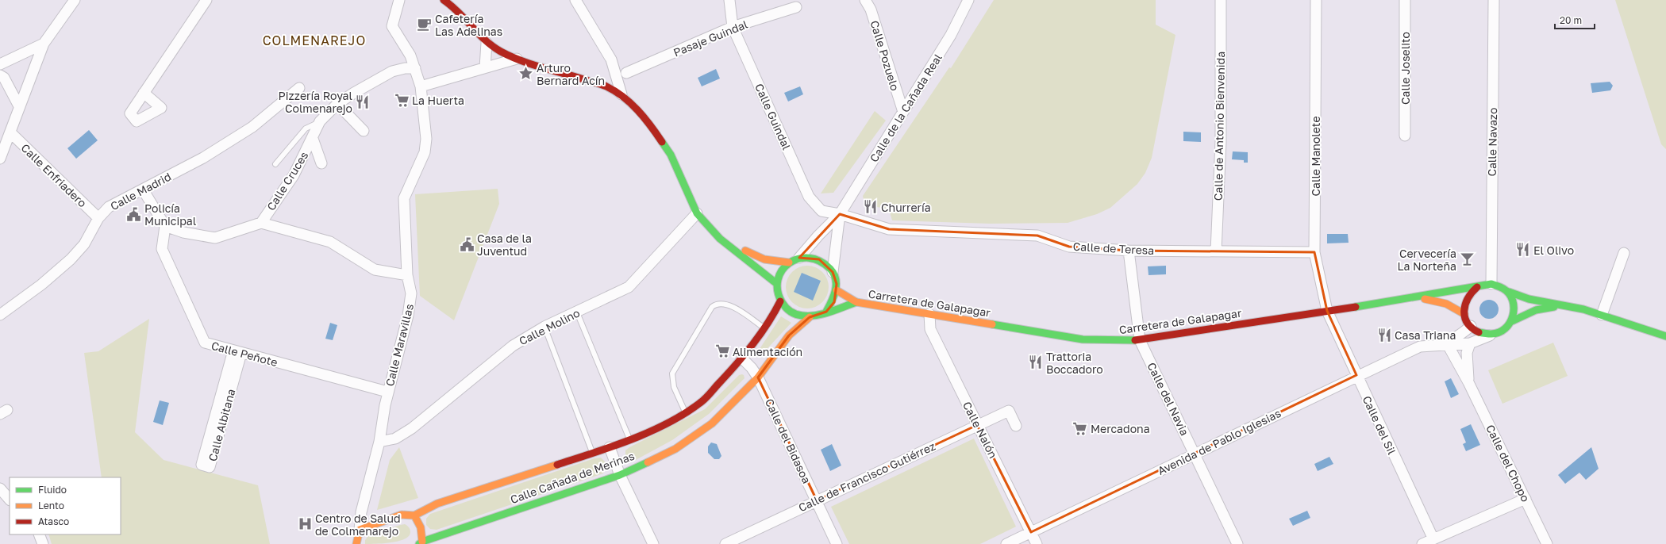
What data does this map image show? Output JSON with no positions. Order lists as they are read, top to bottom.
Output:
{
  "streets": {
    "main road": ["Carretera de Galapagar", "Calle Cañada de Merinas"],
    "street": [
      "Pasaje Guindal",
      "Calle Pozuelo",
      "Calle Joselito",
      "Calle de la Cañada Real",
      "Calle Guindal",
      "Calle de Antonio Bienvenida",
      "Calle Navazo",
      "Calle Manolete",
      "Calle Enfriadero",
      "Calle Cruces",
      "Calle Madrid",
      "Calle de Teresa",
      "Calle Molino",
      "Calle Maravillas",
      "Calle Peñote",
      "Calle del Navia",
      "Calle Albitana",
      "Calle del Sil",
      "Calle Nalón",
      "Calle del Bidasoa",
      "Avenida de Pablo Iglesias",
      "Calle del Chopo",
      "Calle de Francisco Gutiérrez"
    ]
  },
  "crossings": [
    ["Pasaje Guindal", "Calle Guindal"],
    ["Calle Pozuelo", "Calle de la Cañada Real"],
    ["Calle de la Cañada Real", "Calle Guindal"],
    ["Calle de la Cañada Real", "Calle de Teresa"],
    ["Calle de la Cañada Real", "Calle Cañada de Merinas"],
    ["Calle Guindal", "Calle de Teresa"],
    ["Calle de Antonio Bienvenida", "Calle de Teresa"],
    ["Calle Manolete", "Calle de Teresa"],
    ["Calle Manolete", "Carretera de Galapagar"],
    ["Calle Manolete", "Calle del Sil"],
    ["Calle Enfriadero", "Calle Madrid"],
    ["Calle Cruces", "Calle Maravillas"],
    ["Calle de Teresa", "Calle del Navia"],
    ["Carretera de Galapagar", "Calle del Navia"],
    ["Carretera de Galapagar", "Calle del Sil"],
    ["Carretera de Galapagar", "Calle Nalón"],
    ["Calle Molino", "Calle Maravillas"],
    ["Calle Maravillas", "Calle Peñote"],
    ["Calle Peñote", "Calle Albitana"],
    ["Calle del Navia", "Avenida de Pablo Iglesias"],
    ["Calle del Sil", "Avenida de Pablo Iglesias"],
    ["Calle Nalón", "Avenida de Pablo Iglesias"],
    ["Calle Nalón", "Calle de Francisco Gutiérrez"],
    ["Calle del Bidasoa", "Calle de Francisco Gutiérrez"],
    ["Calle del Bidasoa", "Calle Cañada de Merinas"],
    ["Avenida de Pablo Iglesias", "Calle del Chopo"]
  ],
  "districts": ["COLMENAREJO"],
  "places": {
    "cafe": ["Cafetería Las Adelinas"],
    "place": ["Arturo Bernard Acín"],
    "supermarket": ["La Huerta", "Alimentación", "Mercadona"],
    "restaurant": [
      "Pizzería Royal Colmenarejo",
      "Churrería",
      "El Olivo",
      "Casa Triana",
      "Trattoria Boccadoro"
    ],
    "public building": ["Policía Municipal", "Casa de la Juventud"],
    "bar": ["Cervecería La Norteña"],
    "hospital": ["Centro de Salud de Colmenarejo"]
  },
  "legend": ["Fluido", "Lento", "Atasco"],
  "scale_bar": "20 m"
}
